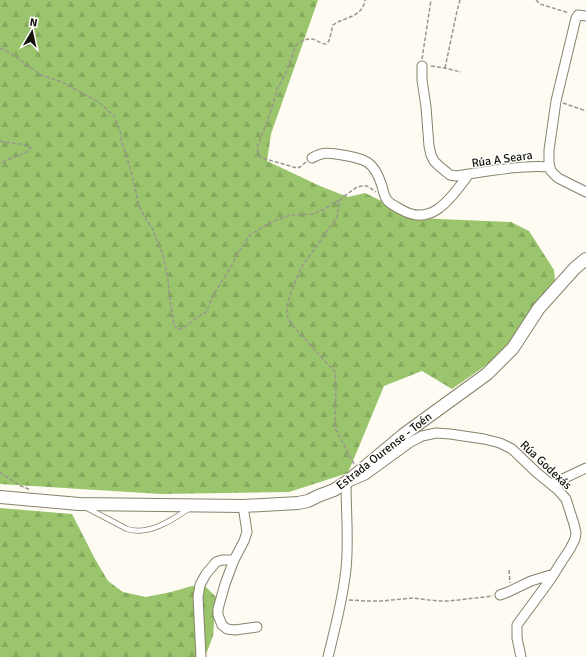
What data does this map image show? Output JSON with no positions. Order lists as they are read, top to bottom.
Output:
{
  "streets": {
    "street": ["Rúa A Seara", "Estrada Ourense - Toén", "Rúa Godexás"]
  },
  "crossings": [
    ["Estrada Ourense - Toén", "Rúa Godexás"]
  ],
  "north": "top"
}
